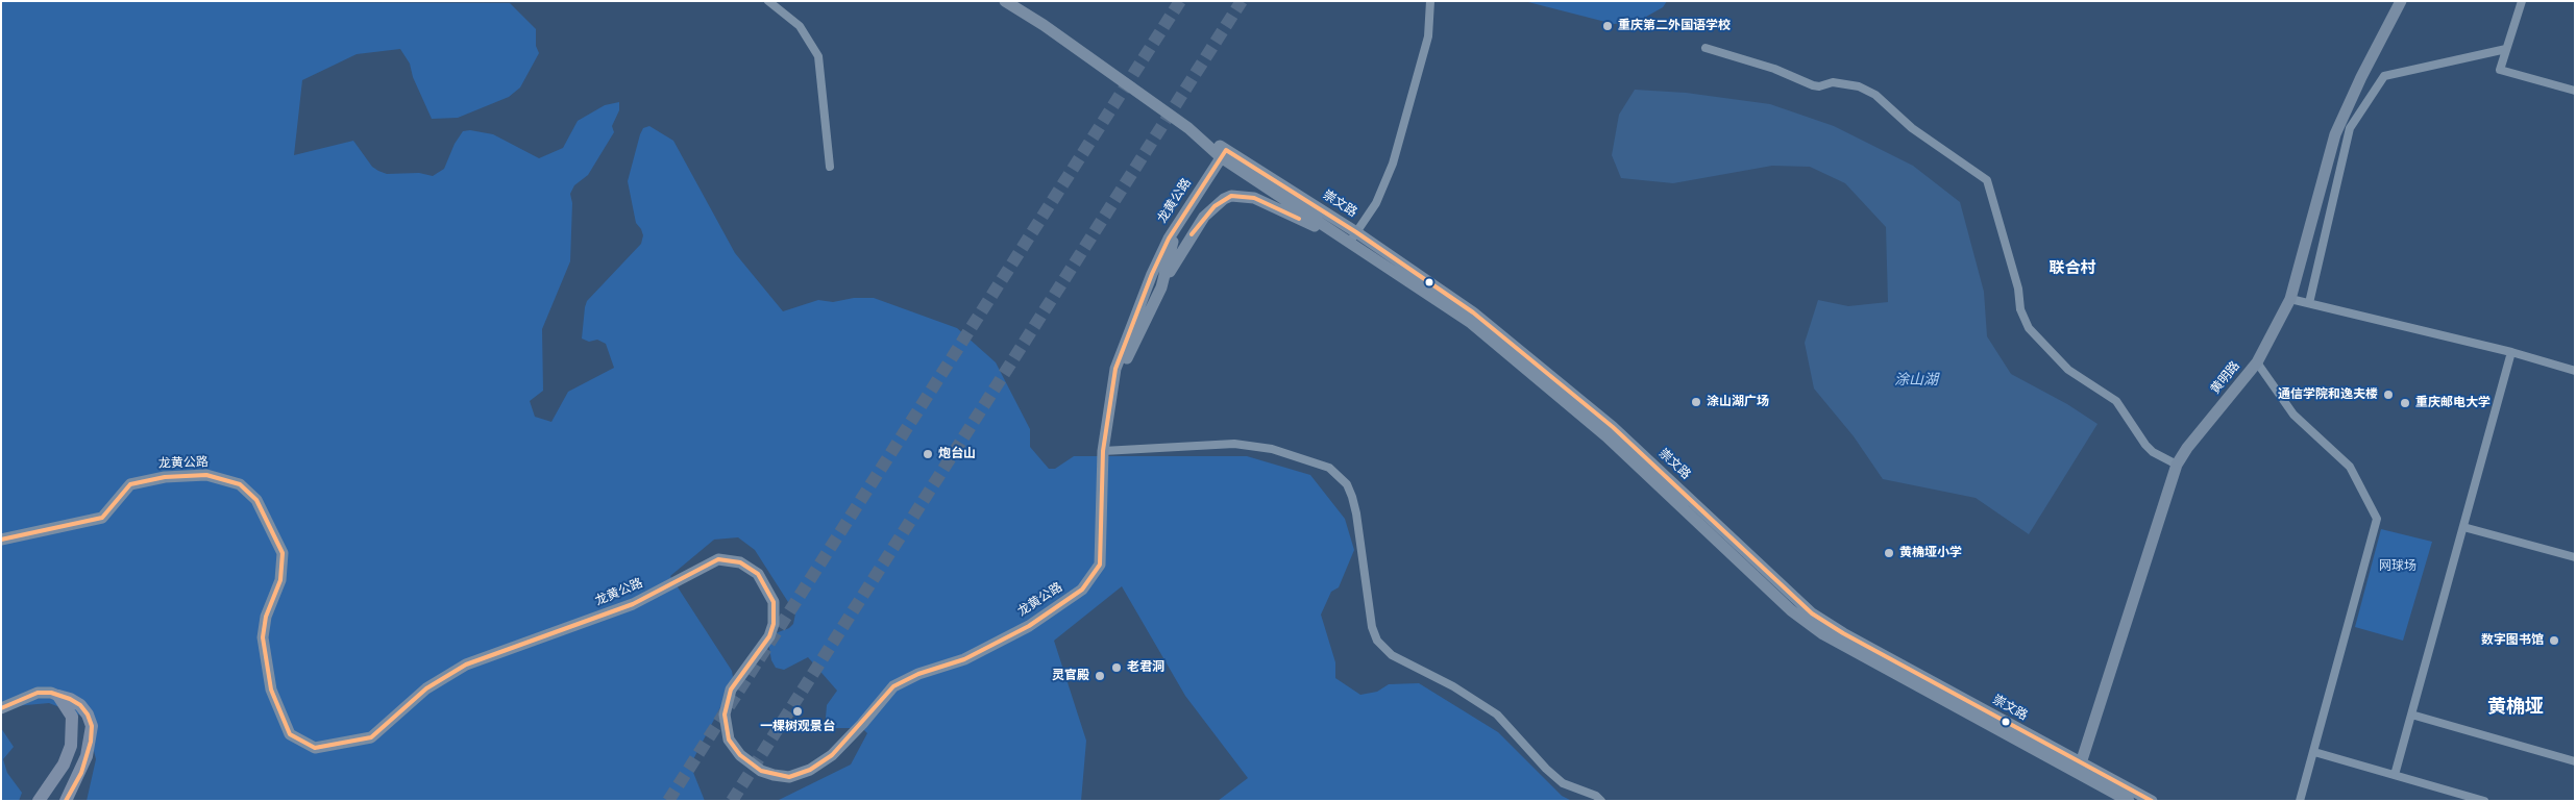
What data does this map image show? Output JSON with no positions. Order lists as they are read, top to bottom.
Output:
{
  "streets": {
    "main road": ["龙黄公路", "崇文路", "黄明路"]
  },
  "crossings": [
    ["龙黄公路", "崇文路"],
    ["崇文路", "黄明路"]
  ],
  "districts": ["联合村", "黄桷垭"],
  "water": ["涂山湖"],
  "parks": ["网球场"],
  "places": [
    "重庆第二外国语学校",
    "通信学院和逸夫楼",
    "涂山湖广场",
    "重庆邮电大学",
    "炮台山",
    "黄桷垭小学",
    "数字图书馆",
    "老君洞",
    "灵官殿",
    "一棵树观景台"
  ]
}
